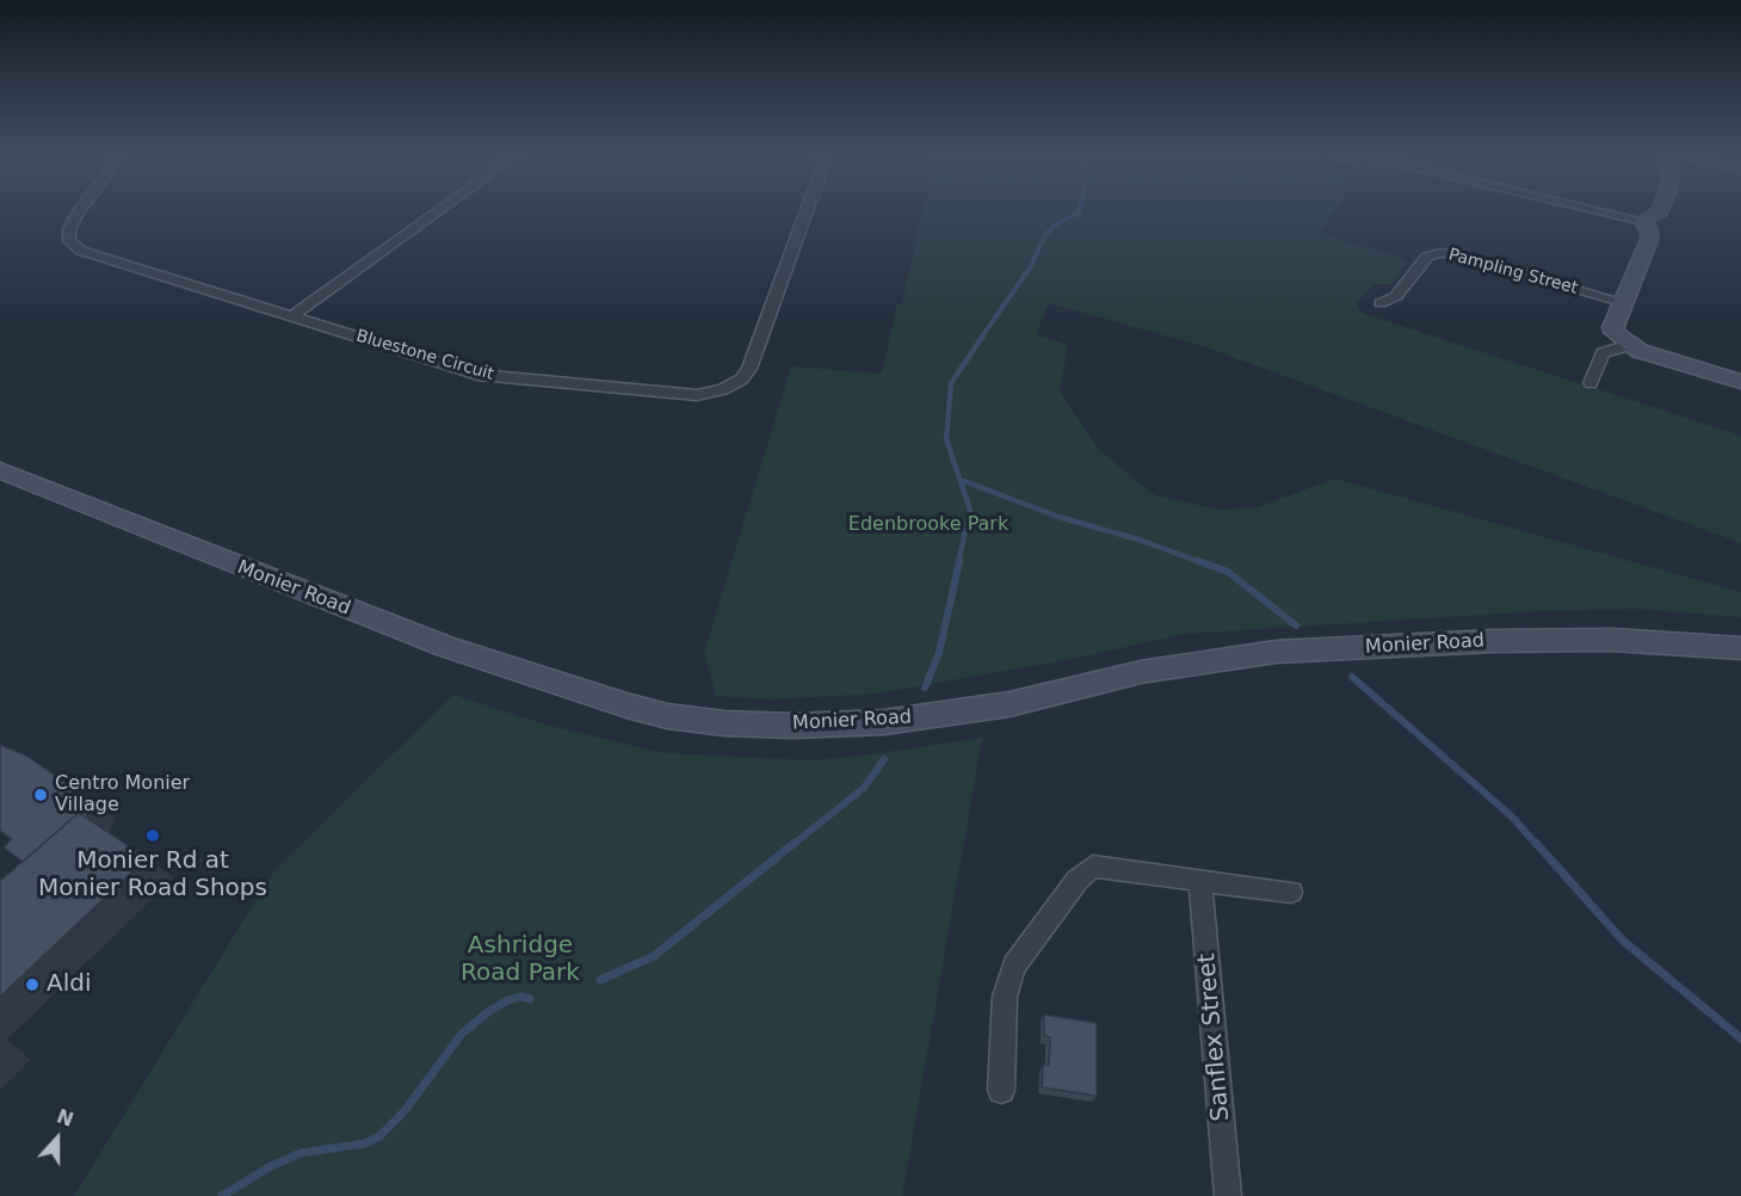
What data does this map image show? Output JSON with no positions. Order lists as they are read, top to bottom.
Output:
{
  "streets": {
    "main road": ["Monier Road"],
    "street": ["Pampling Street", "Bluestone Circuit", "Sanflex Street"]
  },
  "parks": ["Edenbrooke Park", "Ashridge Road Park"],
  "places": ["Centro Monier Village", "Monier Rd at Monier Road Shops", "Aldi"],
  "north": "top"
}
